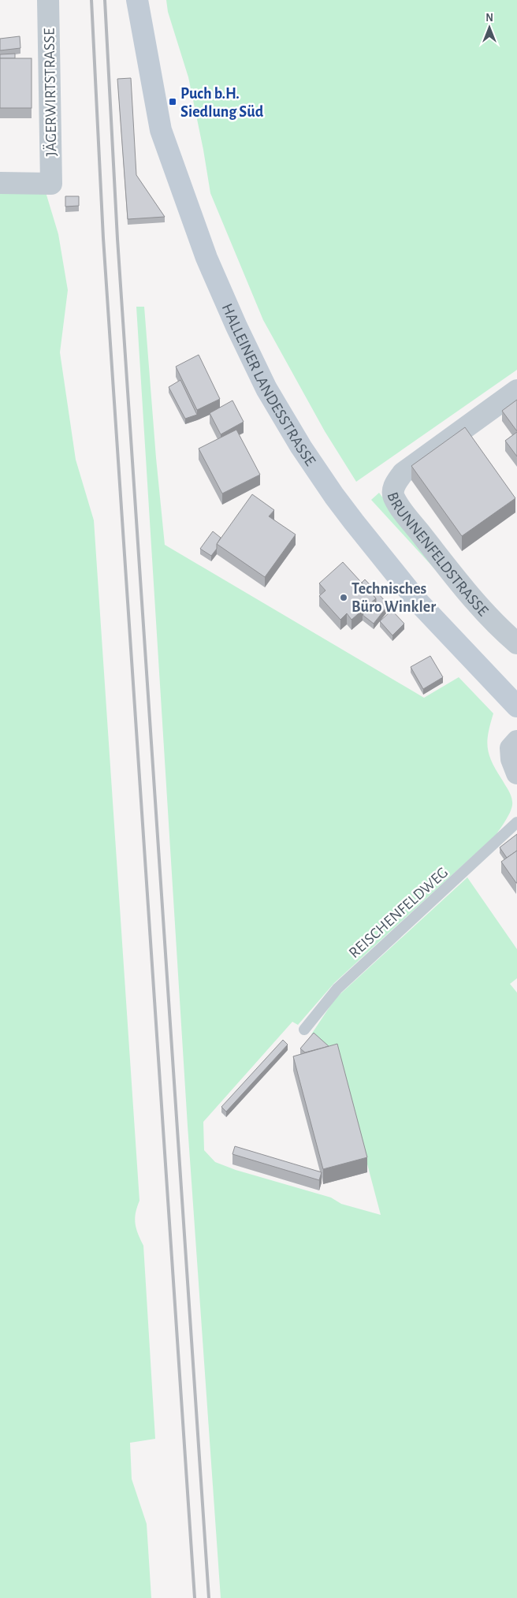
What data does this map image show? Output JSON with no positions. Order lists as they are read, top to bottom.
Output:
{
  "streets": {
    "main road": ["HALLEINER LANDESSTRASSE"],
    "street": ["JÄGERWIRTSTRASSE", "BRUNNENFELDSTRASSE"],
    "lane": ["REISCHENFELDWEG"]
  },
  "places": {
    "transit": ["Puch b.H. Siedlung Süd"],
    "other": ["Technisches Büro Winkler"]
  },
  "north": "top"
}
